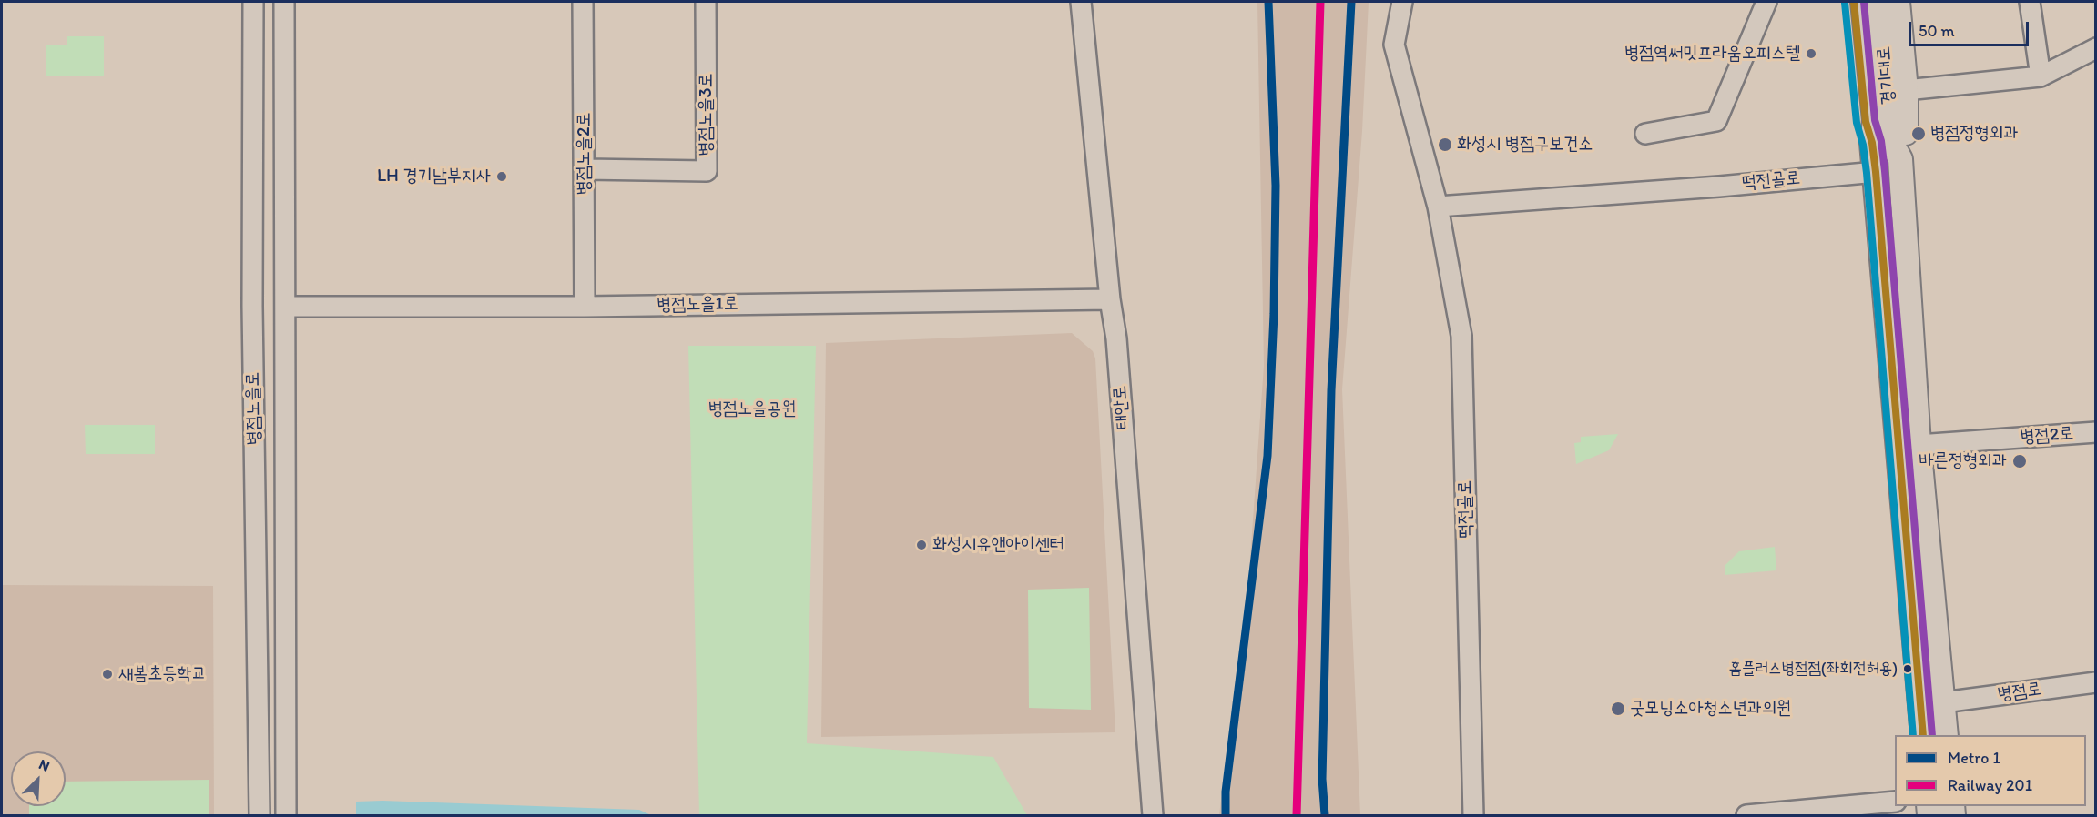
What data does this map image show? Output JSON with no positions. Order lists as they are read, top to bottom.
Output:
{
  "streets": {
    "main road": ["경기대로"],
    "street": [
      "병점노을3로",
      "병점노을2로",
      "떡전골로",
      "병점노을1로",
      "태안로",
      "병점노을로",
      "병점2로",
      "병점로"
    ]
  },
  "crossings": [
    ["경기대로", "떡전골로"],
    ["경기대로", "병점2로"],
    ["경기대로", "병점로"],
    ["병점노을3로", "병점노을2로"],
    ["병점노을2로", "병점노을1로"],
    ["병점노을1로", "태안로"],
    ["병점노을1로", "병점노을로"]
  ],
  "parks": ["병점노을공원"],
  "places": [
    "병점역써밋프라움오피스텔",
    "병점정형외과",
    "화성시 병점구보건소",
    "LH 경기남부지사",
    "바른정형외과",
    "화성시유앤아이센터",
    "홈플러스병점점(좌회전허용)",
    "새봄초등학교",
    "굿모닝소아청소년과의원"
  ],
  "lines": ["metro line 1", "rail line 201"],
  "legend": ["Metro 1", "Railway 201"],
  "scale_bar": "50 m",
  "north": "top right"
}
